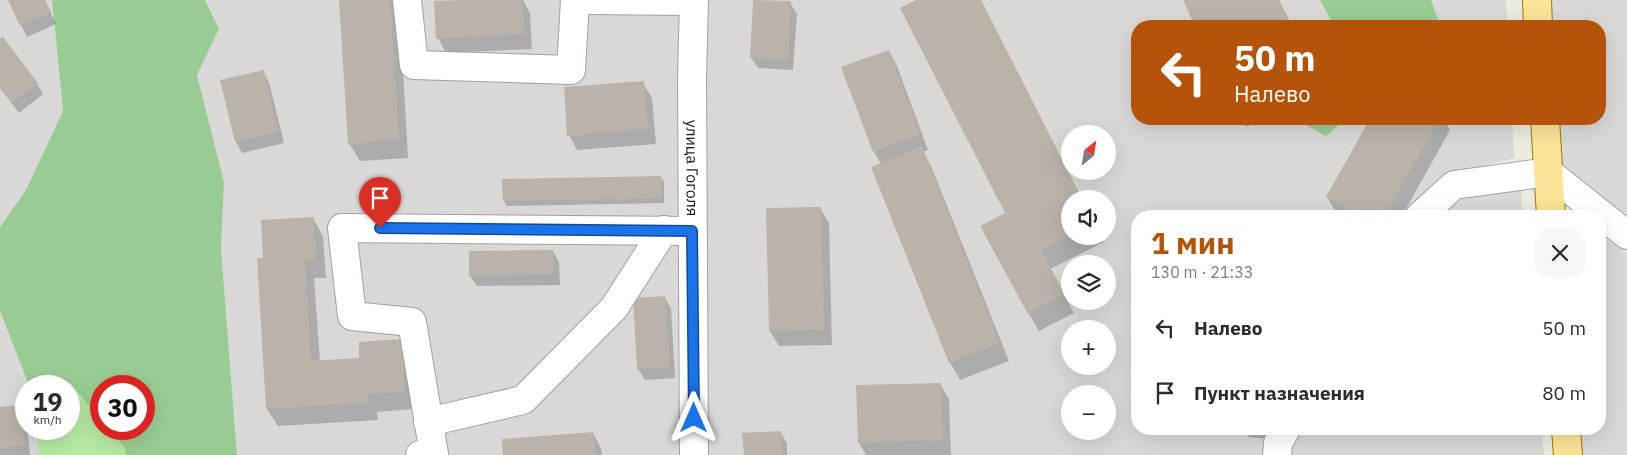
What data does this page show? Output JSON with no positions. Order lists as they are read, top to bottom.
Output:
{
  "streets": {
    "street": ["улица Гоголя"]
  },
  "north": "top right",
  "page": {
    "turn": ["50 m", "Налево"],
    "map_buttons": ["+", "−"],
    "heading": ["1 мин", "130 m · 21:33"],
    "list": [
      {
        "name": "Налево",
        "value": "50 m"
      },
      {
        "name": "Пункт назначения",
        "value": "80 m"
      }
    ],
    "speed": "19 km/h",
    "limit": "30"
  }
}
